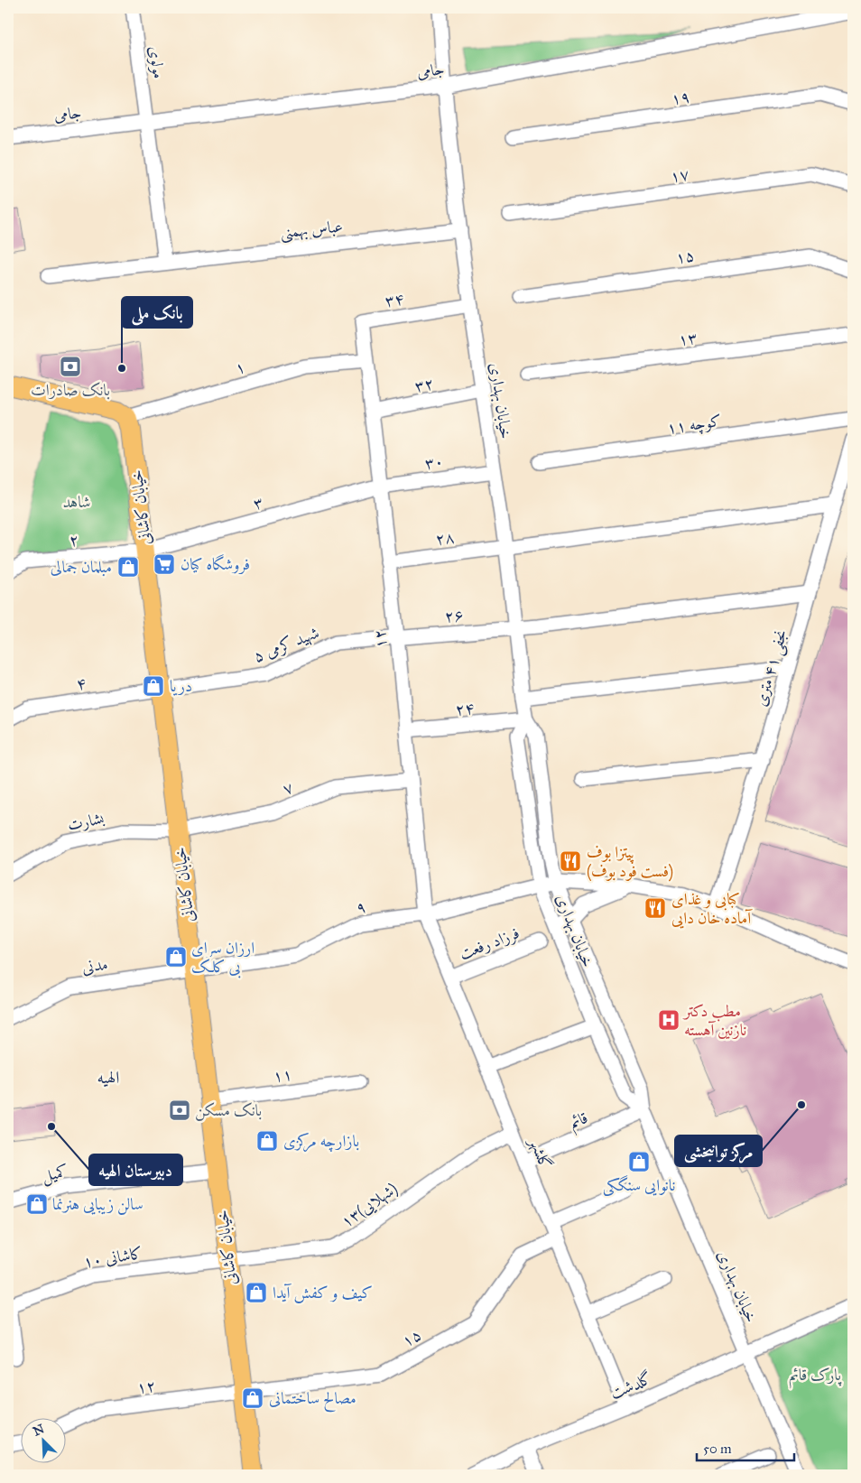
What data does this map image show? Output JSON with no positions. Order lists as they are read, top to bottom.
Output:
{
  "streets": {
    "main road": ["خیابان کاشانی"],
    "street": [
      "مولوی",
      "جامی",
      "۱۹",
      "۱۷",
      "عباس بهمنی",
      "۱۵",
      "۳۴",
      "۱۳",
      "۱",
      "۳۲",
      "خیابان بهداری",
      "کوچه ۱۱",
      "۳۰",
      "۳",
      "۲۸",
      "۲",
      "۲۶",
      "۱۲",
      "۵ شهید کرمی",
      "نجفی ۴۱ متری",
      "۴",
      "۲۴",
      "۷",
      "بشارت",
      "۹",
      "فرزاد رفعت",
      "مدنی",
      "۱۱",
      "قائم",
      "گلشهر",
      "کمیل",
      "۱۳(شهلایی)",
      "کاشانی ۱۰",
      "گلدشت"
    ]
  },
  "crossings": [
    ["مولوی", "جامی"],
    ["جامی", "خیابان بهداری"],
    ["عباس بهمنی", "خیابان بهداری"],
    ["۱۵", "خیابان کاشانی"],
    ["۱۵", "۱۲"],
    ["۱۵", "گلشهر"],
    ["۳۴", "۱"],
    ["۳۴", "خیابان بهداری"],
    ["۳۴", "۱۲"],
    ["۱", "خیابان کاشانی"],
    ["۱", "۱۲"],
    ["۳۲", "خیابان بهداری"],
    ["۳۲", "۱۲"],
    ["خیابان بهداری", "۳۰"],
    ["خیابان بهداری", "۲۸"],
    ["خیابان بهداری", "۲۶"],
    ["خیابان بهداری", "۲۴"],
    ["خیابان بهداری", "۹"],
    ["خیابان بهداری", "قائم"],
    ["خیابان بهداری", "گلدشت"],
    ["۳۰", "۳"],
    ["۳۰", "۱۲"],
    ["۳", "خیابان کاشانی"],
    ["۳", "۲"],
    ["۳", "۱۲"],
    ["خیابان کاشانی", "۲"],
    ["خیابان کاشانی", "۱۲"],
    ["خیابان کاشانی", "۵ شهید کرمی"],
    ["خیابان کاشانی", "۴"],
    ["خیابان کاشانی", "۷"],
    ["خیابان کاشانی", "بشارت"],
    ["خیابان کاشانی", "۹"],
    ["خیابان کاشانی", "مدنی"],
    ["خیابان کاشانی", "۱۱"],
    ["خیابان کاشانی", "کمیل"],
    ["خیابان کاشانی", "۱۳(شهلایی)"],
    ["خیابان کاشانی", "کاشانی ۱۰"],
    ["۲۸", "۱۲"],
    ["۲۸", "نجفی ۴۱ متری"],
    ["۲۶", "۱۲"],
    ["۲۶", "۵ شهید کرمی"],
    ["۲۶", "نجفی ۴۱ متری"],
    ["۱۲", "۵ شهید کرمی"],
    ["۱۲", "۲۴"],
    ["۱۲", "۷"],
    ["۱۲", "۹"],
    ["۱۲", "گلشهر"],
    ["۵ شهید کرمی", "۴"],
    ["نجفی ۴۱ متری", "۹"],
    ["۷", "بشارت"],
    ["۹", "مدنی"],
    ["۹", "گلشهر"],
    ["فرزاد رفعت", "گلشهر"],
    ["قائم", "گلشهر"],
    ["گلشهر", "۱۳(شهلایی)"],
    ["گلشهر", "گلدشت"],
    ["۱۳(شهلایی)", "کاشانی ۱۰"]
  ],
  "districts": ["الهیه"],
  "parks": ["شاهد", "پارک قائم"],
  "places": {
    "bank": ["بانک صادرات", "بانک مسکن"],
    "other": ["بانک ملی", "مرکز توانبخشی", "دبیرستان الهیه"],
    "supermarket": ["فروشگاه کیان"],
    "shop": [
      "مبلمان جمالی",
      "دریا",
      "ارزان سرای بی کلک",
      "بازارچه مرکزی",
      "نانوایی سنگکی",
      "سالن زیبایی هنرنما",
      "کیف و کفش آیدا",
      "مصالح ساختمانی"
    ],
    "restaurant": ["پیتزا بوف (فست فود بوف)", "کبابی و غذای آماده خان دایی"],
    "hospital": ["مطب دکتر نازنین آهسته"]
  },
  "scale_bar": "50 m",
  "north": "top left"
}
